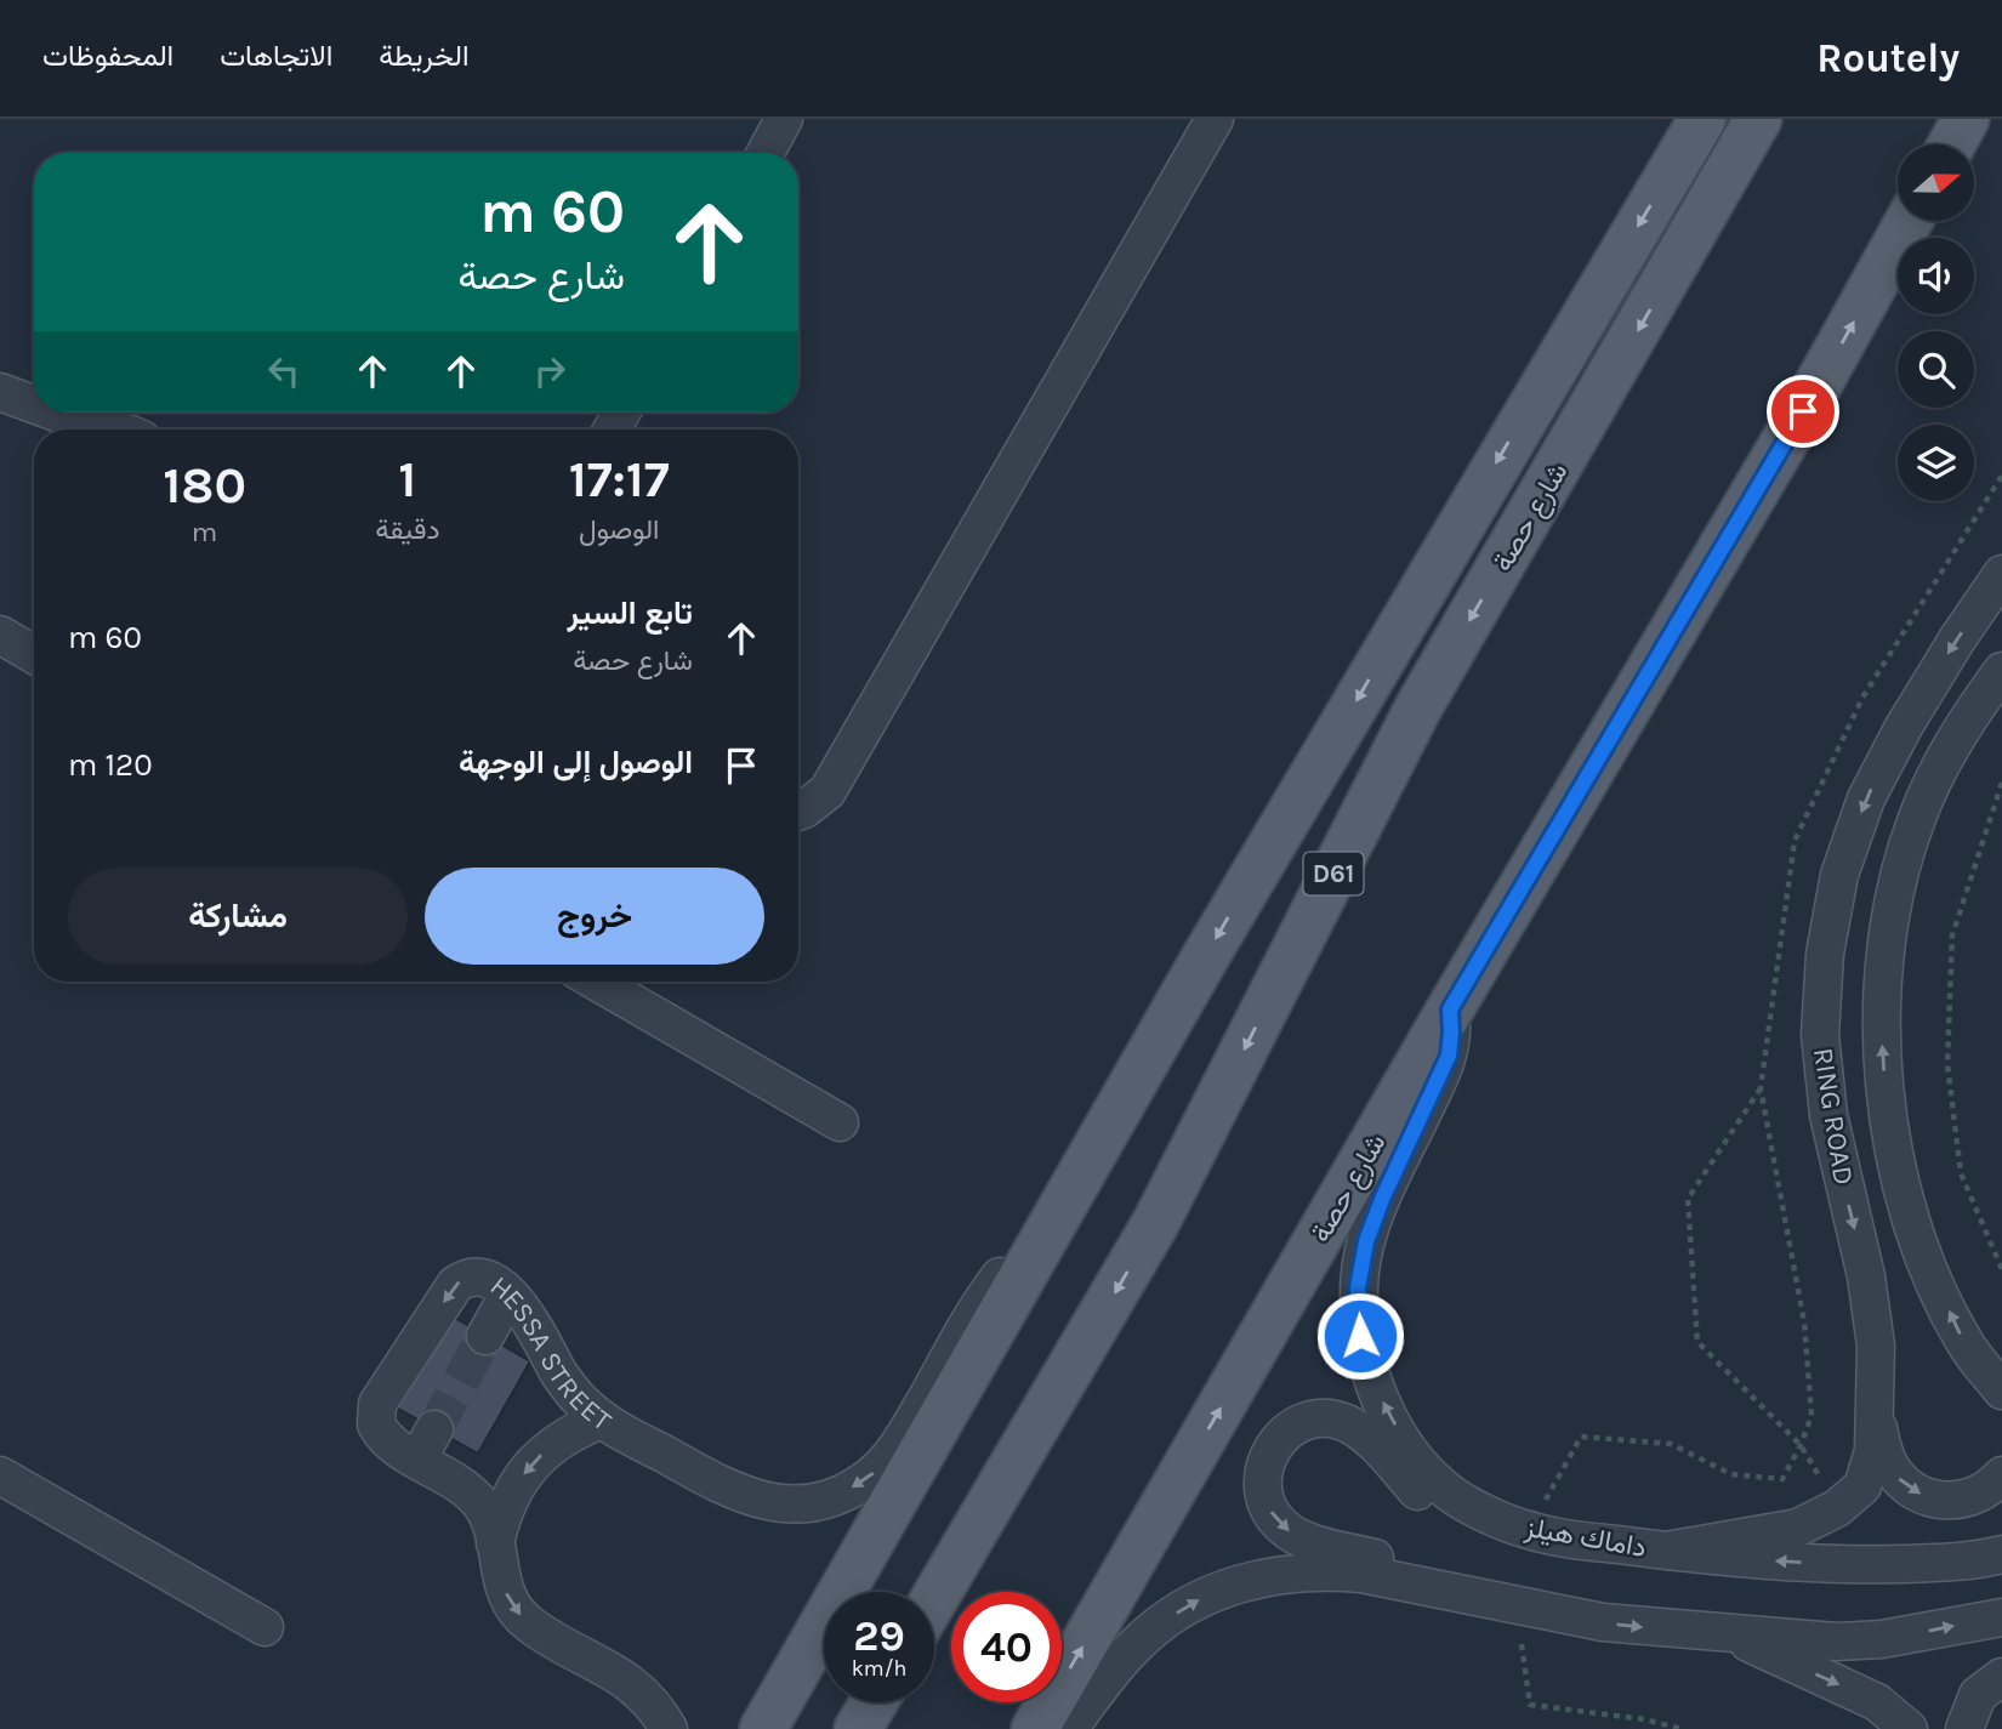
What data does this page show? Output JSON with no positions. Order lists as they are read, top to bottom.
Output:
{
  "streets": {
    "main road": ["شارع حصة", "D61"],
    "street": ["RING ROAD", "HESSA STREET", "داماك هيلز"]
  },
  "crossings": [
    ["شارع حصة", "داماك هيلز"],
    ["RING ROAD", "داماك هيلز"]
  ],
  "north": "right",
  "page": {
    "header": "Routely",
    "nav": ["الخريطة", "الاتجاهات", "المحفوظات"],
    "turn": ["60 m", "شارع حصة"],
    "eta": [
      "17:17",
      "الوصول",
      "1",
      "دقيقة",
      "180",
      "m"
    ],
    "list": [
      {
        "name": "تابع السير",
        "note": "شارع حصة",
        "value": "60 m"
      },
      {
        "name": "الوصول إلى الوجهة",
        "value": "120 m"
      }
    ],
    "buttons": ["خروج", "مشاركة"],
    "speed": "29 km/h",
    "limit": "40"
  }
}
